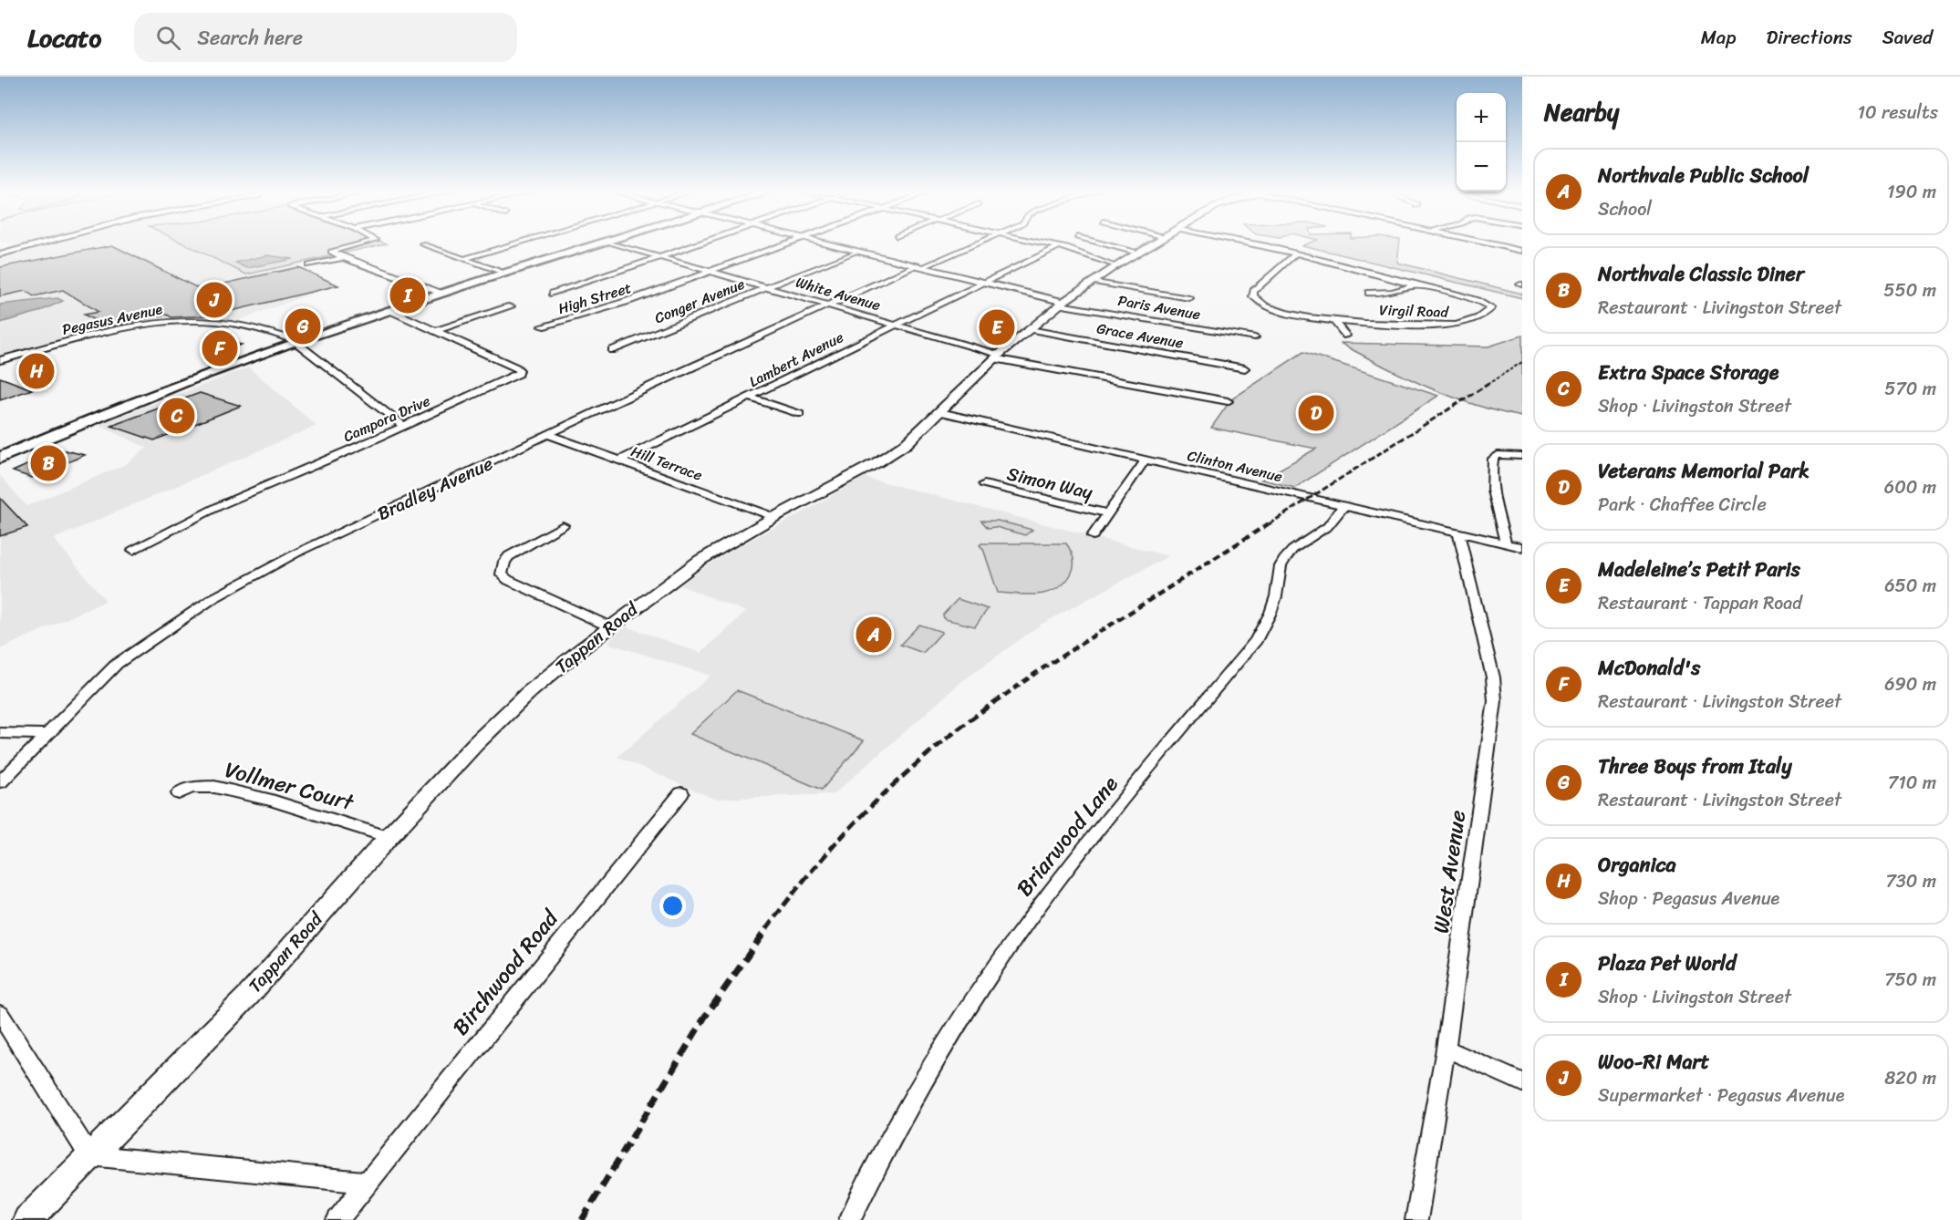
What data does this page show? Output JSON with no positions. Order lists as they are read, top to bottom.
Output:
{
  "streets": {
    "street": [
      "White Avenue",
      "High Street",
      "Conger Avenue",
      "Paris Avenue",
      "Virgil Road",
      "Pegasus Avenue",
      "Grace Avenue",
      "Lambert Avenue",
      "Campora Drive",
      "Hill Terrace",
      "Clinton Avenue",
      "Simon Way",
      "Bradley Avenue",
      "Tappan Road",
      "Vollmer Court",
      "Briarwood Lane",
      "West Avenue",
      "Birchwood Road"
    ]
  },
  "crossings": [
    ["White Avenue", "High Street"],
    ["White Avenue", "Conger Avenue"],
    ["White Avenue", "Lambert Avenue"],
    ["White Avenue", "Bradley Avenue"],
    ["White Avenue", "Tappan Road"],
    ["Conger Avenue", "Paris Avenue"],
    ["Paris Avenue", "Lambert Avenue"],
    ["Paris Avenue", "Bradley Avenue"],
    ["Paris Avenue", "Tappan Road"],
    ["Pegasus Avenue", "Campora Drive"],
    ["Grace Avenue", "Tappan Road"],
    ["Lambert Avenue", "Hill Terrace"],
    ["Hill Terrace", "Bradley Avenue"],
    ["Hill Terrace", "Tappan Road"],
    ["Clinton Avenue", "Tappan Road"],
    ["Clinton Avenue", "Briarwood Lane"],
    ["Clinton Avenue", "West Avenue"],
    ["Tappan Road", "Vollmer Court"]
  ],
  "page": {
    "header": "Locato",
    "search": "Search here",
    "nav": ["Map", "Directions", "Saved"],
    "heading": ["Nearby", "10 results"],
    "map_buttons": ["+", "−"],
    "list": [
      {
        "mark": "A",
        "name": "Northvale Public School",
        "note": "School",
        "value": "190 m"
      },
      {
        "mark": "B",
        "name": "Northvale Classic Diner",
        "note": "Restaurant · Livingston Street",
        "value": "550 m"
      },
      {
        "mark": "C",
        "name": "Extra Space Storage",
        "note": "Shop · Livingston Street",
        "value": "570 m"
      },
      {
        "mark": "D",
        "name": "Veterans Memorial Park",
        "note": "Park · Chaffee Circle",
        "value": "600 m"
      },
      {
        "mark": "E",
        "name": "Madeleine’s Petit Paris",
        "note": "Restaurant · Tappan Road",
        "value": "650 m"
      },
      {
        "mark": "F",
        "name": "McDonald's",
        "note": "Restaurant · Livingston Street",
        "value": "690 m"
      },
      {
        "mark": "G",
        "name": "Three Boys from Italy",
        "note": "Restaurant · Livingston Street",
        "value": "710 m"
      },
      {
        "mark": "H",
        "name": "Organica",
        "note": "Shop · Pegasus Avenue",
        "value": "730 m"
      },
      {
        "mark": "I",
        "name": "Plaza Pet World",
        "note": "Shop · Livingston Street",
        "value": "750 m"
      },
      {
        "mark": "J",
        "name": "Woo-Ri Mart",
        "note": "Supermarket · Pegasus Avenue",
        "value": "820 m"
      }
    ],
    "pins": [
      "I",
      "J",
      "G",
      "E",
      "F",
      "H",
      "D",
      "C",
      "B",
      "A"
    ]
  }
}
